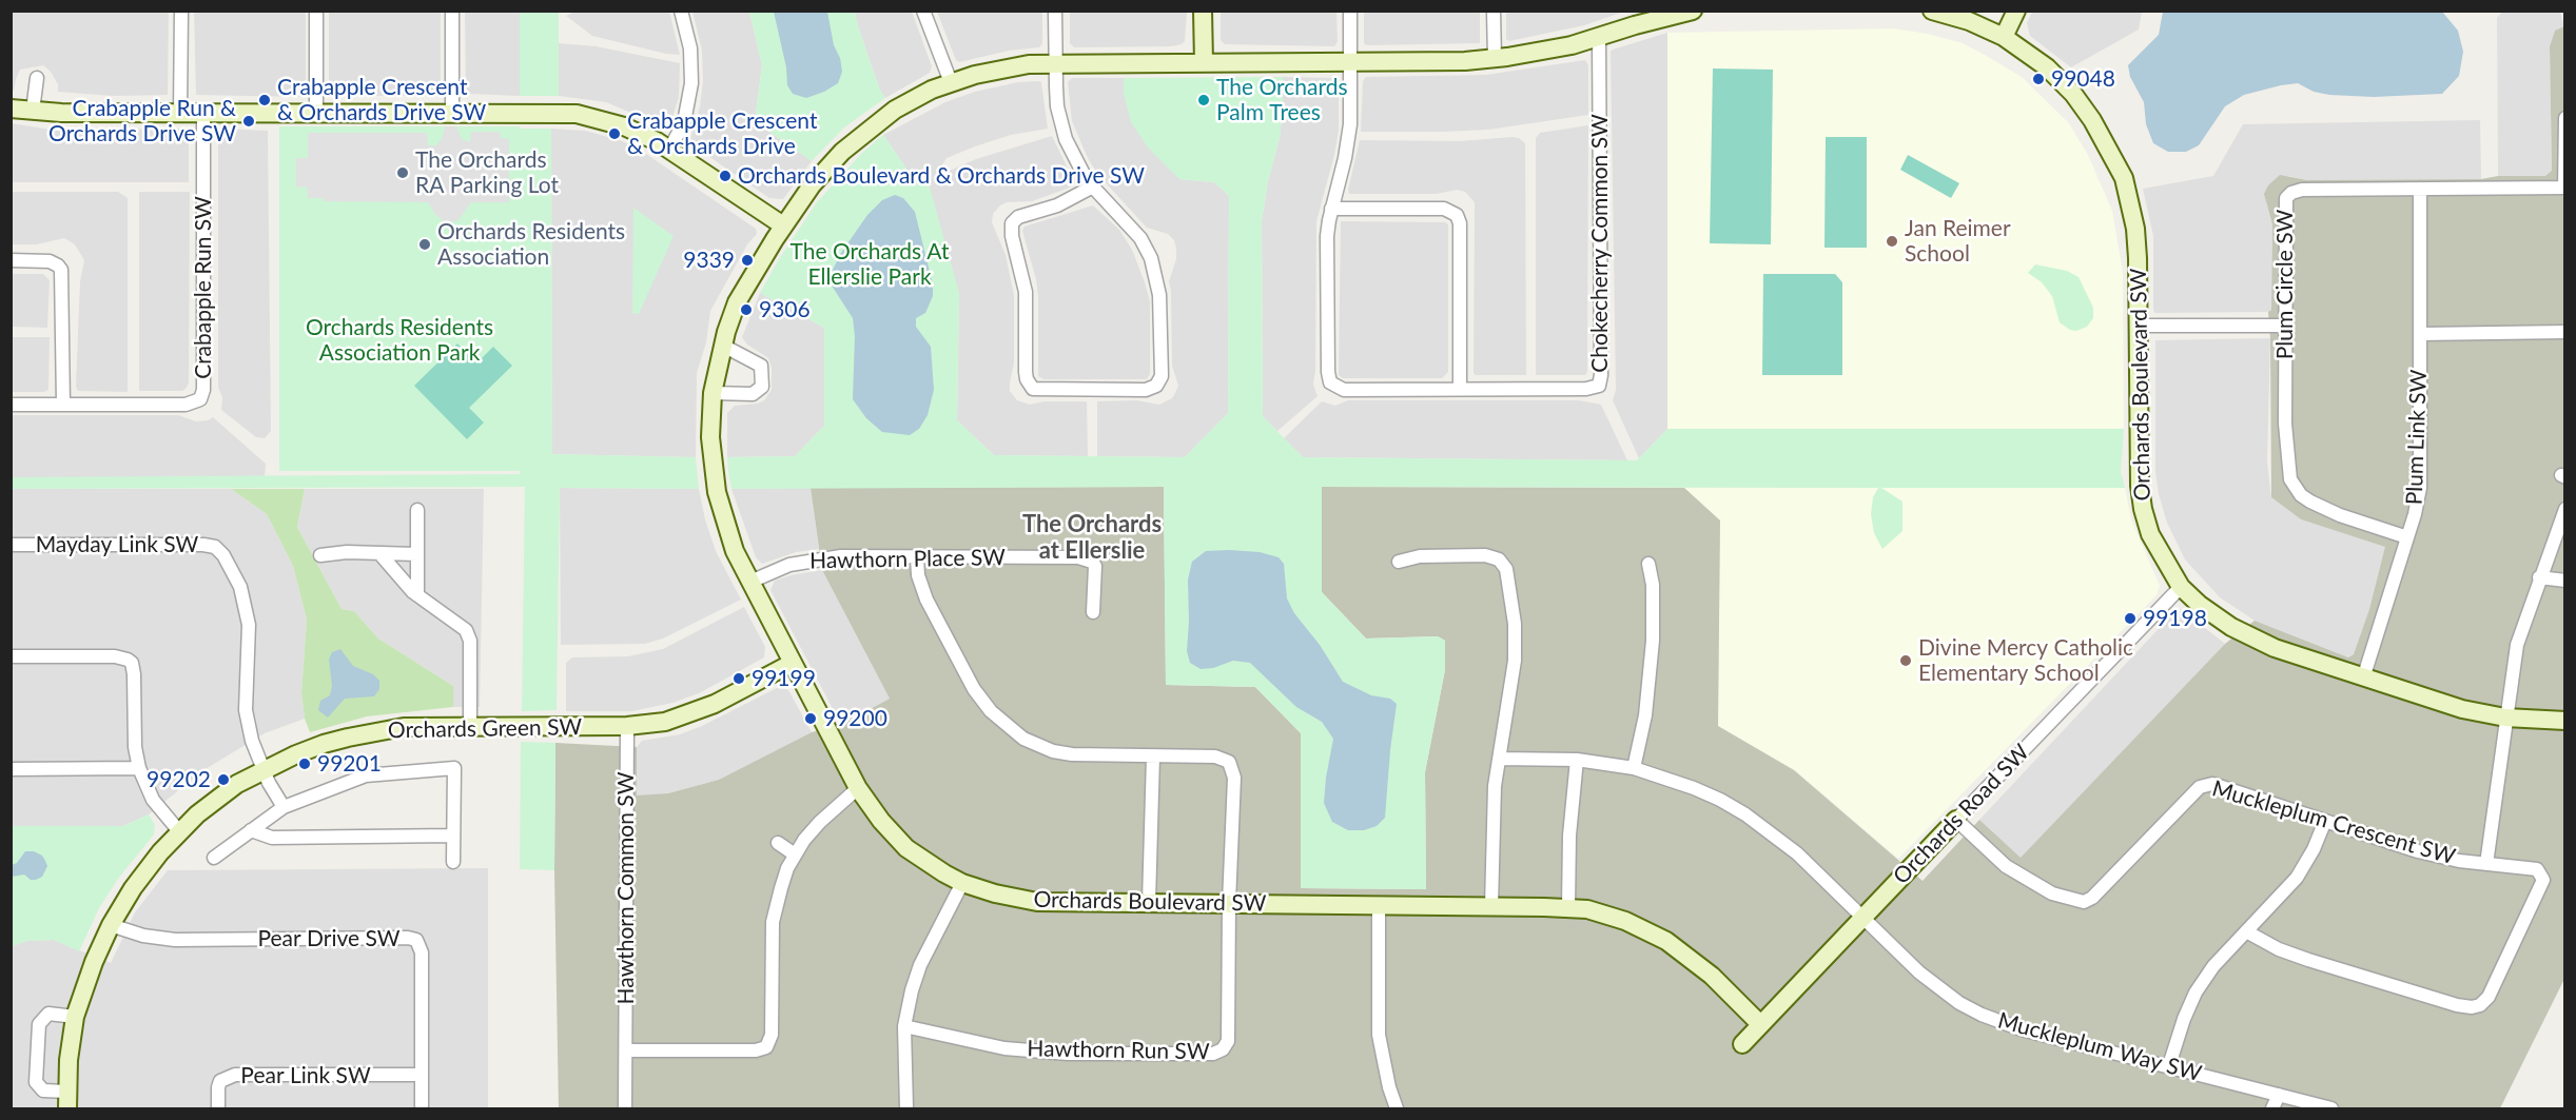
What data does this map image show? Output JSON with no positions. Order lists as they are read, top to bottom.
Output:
{
  "streets": {
    "street": [
      "Chokecherry Common SW",
      "Plum Circle SW",
      "Crabapple Run SW",
      "Orchards Boulevard SW",
      "Plum Link SW",
      "Mayday Link SW",
      "Hawthorn Place SW",
      "Orchards Green SW",
      "Orchards Road SW",
      "Muckleplum Crescent SW",
      "Hawthorn Common SW",
      "Pear Drive SW",
      "Muckleplum Way SW",
      "Hawthorn Run SW",
      "Pear Link SW"
    ]
  },
  "crossings": [
    ["Chokecherry Common SW", "Orchards Boulevard SW"],
    ["Plum Circle SW", "Plum Link SW"],
    ["Orchards Boulevard SW", "Plum Link SW"],
    ["Orchards Boulevard SW", "Hawthorn Place SW"],
    ["Orchards Boulevard SW", "Orchards Green SW"],
    ["Orchards Boulevard SW", "Orchards Road SW"],
    ["Orchards Boulevard SW", "Hawthorn Run SW"],
    ["Mayday Link SW", "Orchards Green SW"],
    ["Orchards Green SW", "Hawthorn Common SW"],
    ["Orchards Green SW", "Pear Drive SW"],
    ["Orchards Road SW", "Muckleplum Crescent SW"],
    ["Orchards Road SW", "Muckleplum Way SW"],
    ["Pear Drive SW", "Pear Link SW"]
  ],
  "districts": ["The Orchards at Ellerslie"],
  "parks": ["The Orchards At Ellerslie Park", "Orchards Residents Association Park"],
  "places": [
    "99048",
    "Crabapple Crescent & Orchards Drive SW",
    "The Orchards Palm Trees",
    "Crabapple Run & Orchards Drive SW",
    "Crabapple Crescent & Orchards Drive",
    "The Orchards RA Parking Lot",
    "Orchards Boulevard & Orchards Drive SW",
    "Jan Reimer School",
    "Orchards Residents Association",
    "9339",
    "9306",
    "99198",
    "Divine Mercy Catholic Elementary School",
    "99199",
    "99200",
    "99201",
    "99202"
  ]
}
